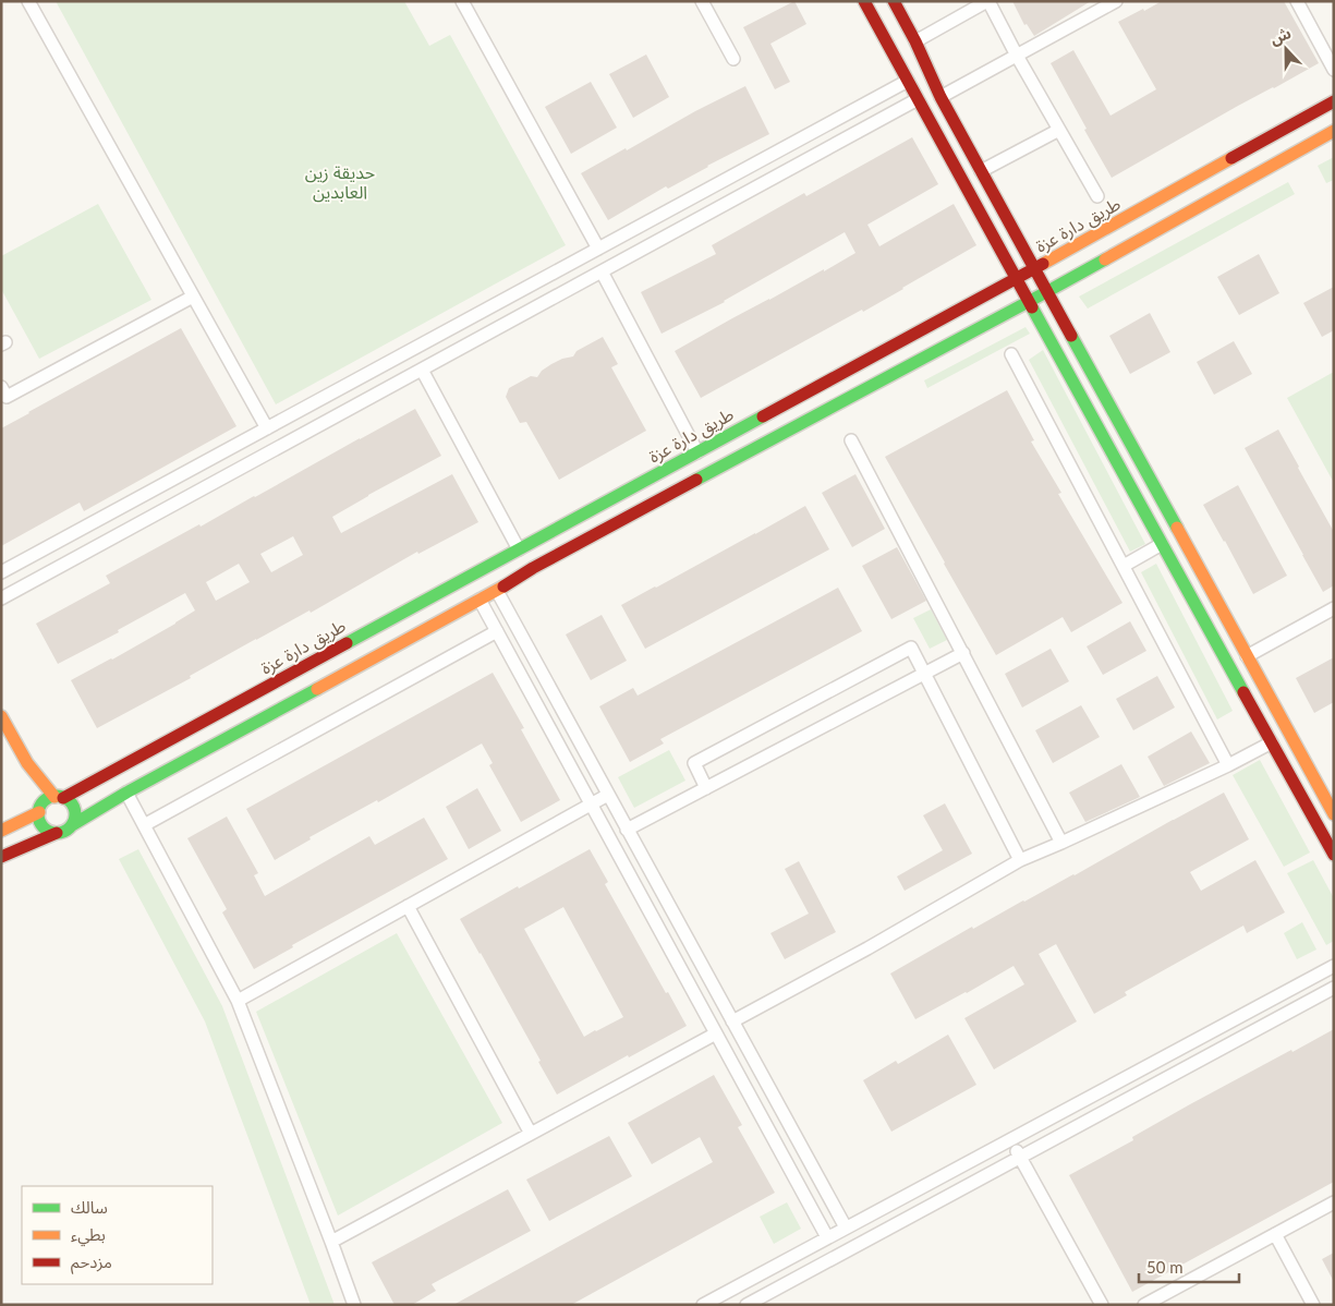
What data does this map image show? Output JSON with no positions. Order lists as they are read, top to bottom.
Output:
{
  "streets": {
    "main road": ["طريق دارة عزة"]
  },
  "parks": ["حديقة زين العابدين"],
  "legend": ["سالك", "بطيء", "مزدحم"],
  "scale_bar": "50 m",
  "north": "top"
}
